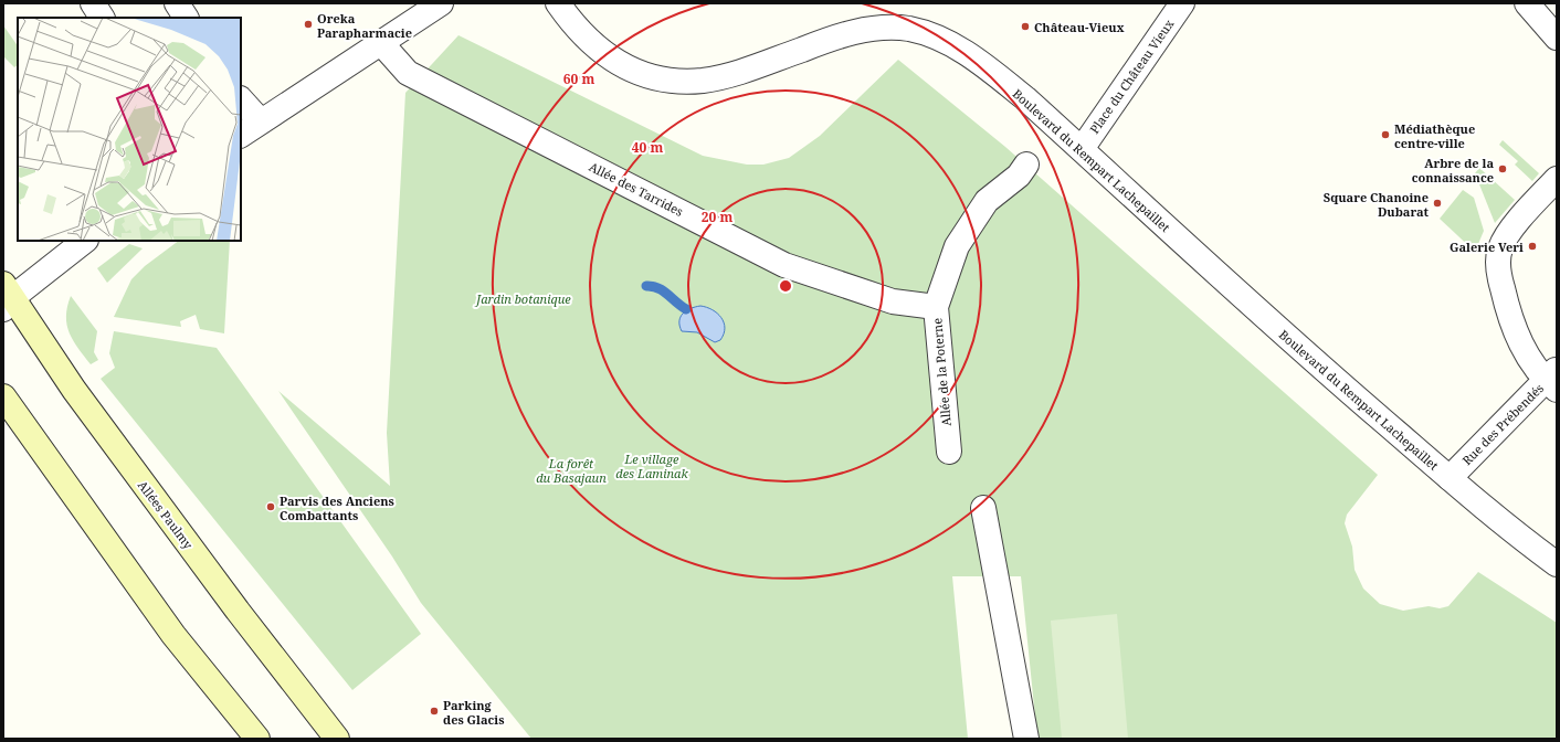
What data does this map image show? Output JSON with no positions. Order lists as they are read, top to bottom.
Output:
{
  "streets": {
    "main road": ["Allées Paulmy"],
    "street": [
      "Place du Château Vieux",
      "Boulevard du Rempart Lachepaillet",
      "Allée des Tarrides",
      "Allée de la Poterne",
      "Rue des Prébendés"
    ]
  },
  "crossings": [
    ["Place du Château Vieux", "Boulevard du Rempart Lachepaillet"],
    ["Boulevard du Rempart Lachepaillet", "Rue des Prébendés"],
    ["Allée des Tarrides", "Allée de la Poterne"]
  ],
  "parks": ["Jardin botanique", "Le village des Laminak", "La forêt du Basajaun"],
  "places": [
    "Oreka Parapharmacie",
    "Château-Vieux",
    "Médiathèque centre-ville",
    "Arbre de la connaissance",
    "Square Chanoine Dubarat",
    "Galerie Veri",
    "Parvis des Anciens Combattants",
    "Parking des Glacis"
  ],
  "rings": ["60 m", "40 m", "20 m"]
}
